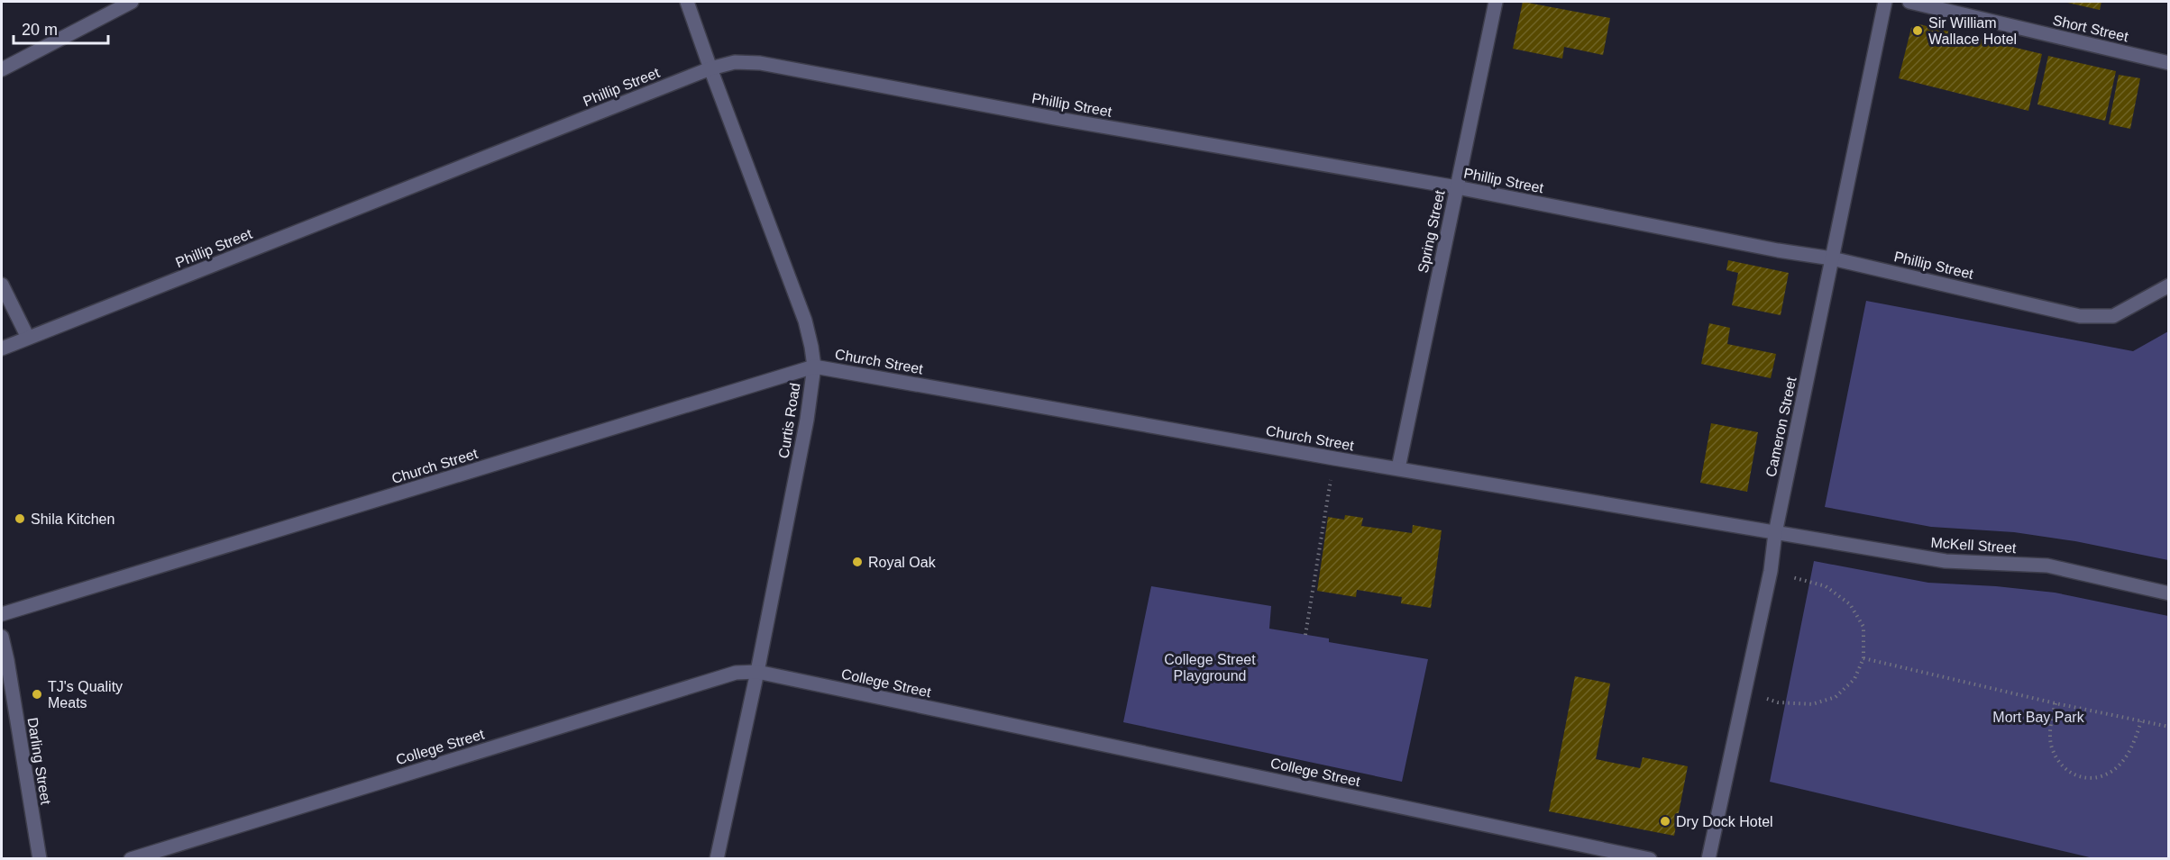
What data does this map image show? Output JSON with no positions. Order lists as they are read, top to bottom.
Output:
{
  "streets": {
    "street": [
      "Short Street",
      "Phillip Street",
      "Spring Street",
      "Church Street",
      "Curtis Road",
      "Cameron Street",
      "McKell Street",
      "College Street",
      "Darling Street"
    ]
  },
  "crossings": [
    ["Phillip Street", "Spring Street"],
    ["Phillip Street", "Curtis Road"],
    ["Phillip Street", "Cameron Street"],
    ["Spring Street", "Church Street"],
    ["Church Street", "Curtis Road"],
    ["Church Street", "Cameron Street"],
    ["Church Street", "McKell Street"],
    ["Curtis Road", "College Street"],
    ["Cameron Street", "McKell Street"]
  ],
  "parks": ["College Street Playground", "Mort Bay Park"],
  "places": [
    "Sir William Wallace Hotel",
    "Shila Kitchen",
    "Royal Oak",
    "TJ's Quality Meats",
    "Dry Dock Hotel"
  ],
  "scale_bar": "20 m"
}
